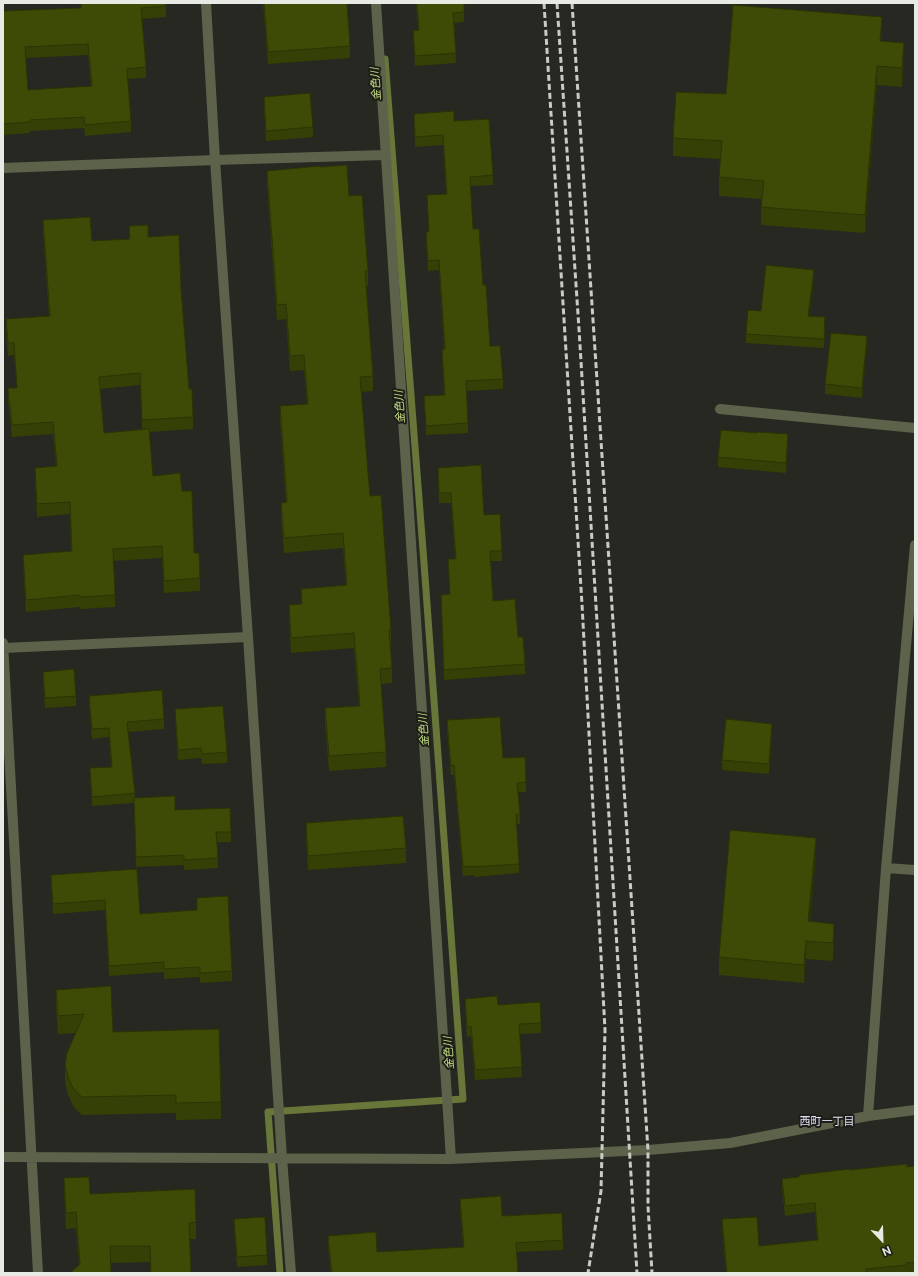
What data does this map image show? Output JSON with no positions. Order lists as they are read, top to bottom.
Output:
{
  "districts": ["西町一丁目"],
  "water": ["金色川"],
  "north": "bottom right"
}
